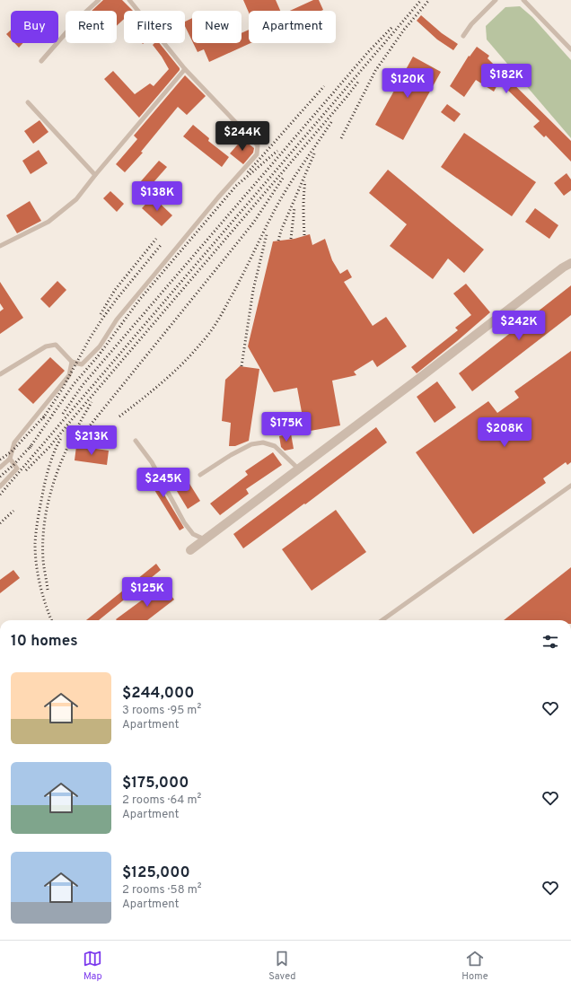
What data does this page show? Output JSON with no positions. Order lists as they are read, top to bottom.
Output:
{
  "page": {
    "chip": [
      "Buy",
      "Rent",
      "Filters",
      "New",
      "Apartment"
    ],
    "price": [
      "$182K",
      "$120K",
      "$244K",
      "$138K",
      "$242K",
      "$175K",
      "$208K",
      "$213K",
      "$245K",
      "$125K"
    ],
    "heading": "10 homes",
    "list": [
      {
        "name": "$244,000",
        "note": "3 rooms · 95 m² · Apartment"
      },
      {
        "name": "$175,000",
        "note": "2 rooms · 64 m² · Apartment"
      },
      {
        "name": "$125,000",
        "note": "2 rooms · 58 m² · Apartment"
      }
    ],
    "tabs": ["Map", "Saved", "Home"]
  }
}
